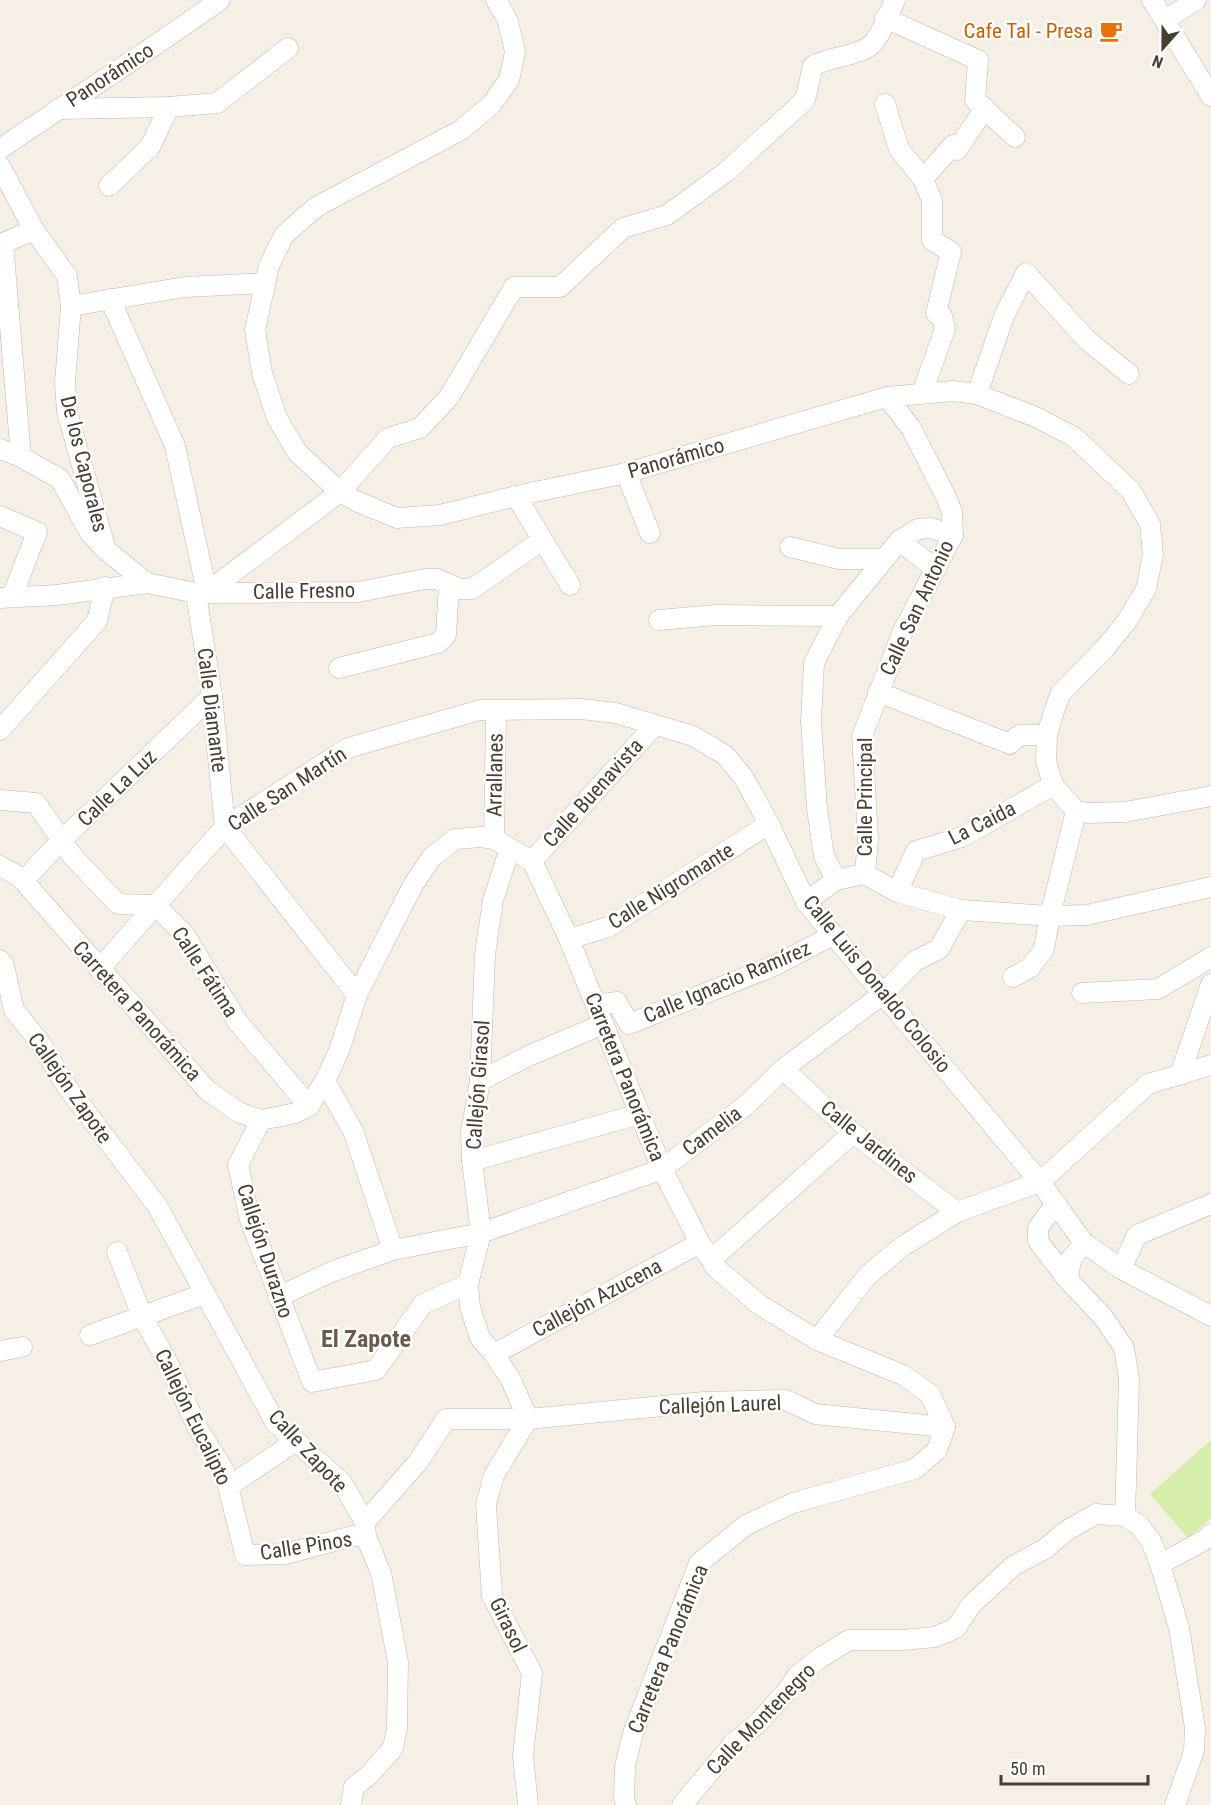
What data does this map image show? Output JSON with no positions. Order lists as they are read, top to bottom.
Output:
{
  "streets": {
    "street": [
      "Panorámico",
      "De los Caporales",
      "Calle Fresno",
      "Calle San Antonio",
      "Calle Diamante",
      "Arrallanes",
      "Calle La Luz",
      "Calle San Martín",
      "Calle Buenavista",
      "Calle Principal",
      "La Caida",
      "Calle Nigromante",
      "Calle Fátima",
      "Calle Ignacio Ramírez",
      "Calle Luis Donaldo Colosio",
      "Carretera Panorámica",
      "Callejón Girasol",
      "Callejón Zapote",
      "Camelia",
      "Calle Jardines",
      "Callejón Durazno",
      "Callejón Azucena",
      "Callejón Laurel",
      "Callejón Eucalipto",
      "Calle Zapote",
      "Calle Pinos",
      "Girasol",
      "Calle Montenegro"
    ]
  },
  "crossings": [
    ["Panorámico", "Calle San Antonio"],
    ["Panorámico", "La Caida"],
    ["De los Caporales", "Calle Fresno"],
    ["Calle Fresno", "Calle Diamante"],
    ["Calle San Antonio", "Calle Principal"],
    ["Calle Diamante", "Calle La Luz"],
    ["Calle Diamante", "Calle San Martín"],
    ["Arrallanes", "Calle San Martín"],
    ["Arrallanes", "Calle Luis Donaldo Colosio"],
    ["Arrallanes", "Callejón Girasol"],
    ["Calle La Luz", "Carretera Panorámica"],
    ["Calle San Martín", "Calle Fátima"],
    ["Calle San Martín", "Calle Luis Donaldo Colosio"],
    ["Calle San Martín", "Carretera Panorámica"],
    ["Calle Buenavista", "Calle Luis Donaldo Colosio"],
    ["Calle Buenavista", "Carretera Panorámica"],
    ["Calle Principal", "Calle Luis Donaldo Colosio"],
    ["Calle Nigromante", "Calle Luis Donaldo Colosio"],
    ["Calle Nigromante", "Carretera Panorámica"],
    ["Calle Ignacio Ramírez", "Calle Luis Donaldo Colosio"],
    ["Calle Ignacio Ramírez", "Carretera Panorámica"],
    ["Calle Luis Donaldo Colosio", "Camelia"],
    ["Carretera Panorámica", "Camelia"],
    ["Carretera Panorámica", "Callejón Durazno"],
    ["Carretera Panorámica", "Callejón Azucena"],
    ["Carretera Panorámica", "Callejón Laurel"],
    ["Callejón Girasol", "Camelia"],
    ["Callejón Girasol", "Callejón Durazno"],
    ["Callejón Girasol", "Callejón Azucena"],
    ["Callejón Girasol", "Callejón Laurel"],
    ["Callejón Girasol", "Girasol"],
    ["Callejón Zapote", "Calle Zapote"],
    ["Camelia", "Calle Jardines"],
    ["Camelia", "Callejón Durazno"],
    ["Callejón Laurel", "Girasol"],
    ["Callejón Eucalipto", "Calle Pinos"],
    ["Calle Zapote", "Calle Pinos"]
  ],
  "districts": ["El Zapote"],
  "places": {
    "cafe": ["Cafe Tal - Presa"]
  },
  "scale_bar": "50 m",
  "north": "bottom"
}
